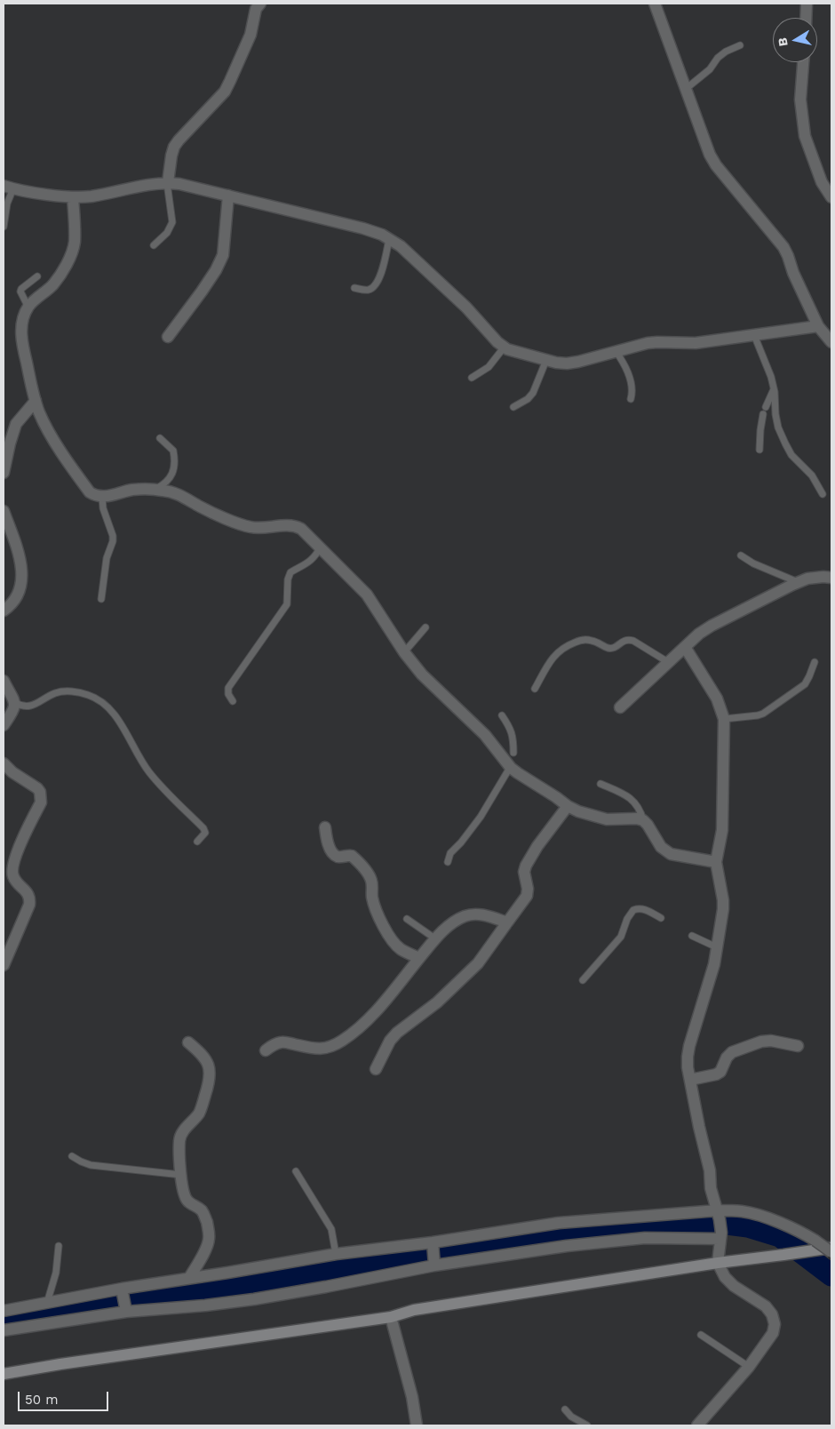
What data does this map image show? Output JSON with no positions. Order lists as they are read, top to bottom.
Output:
{
  "scale_bar": "50 m",
  "north": "left"
}
